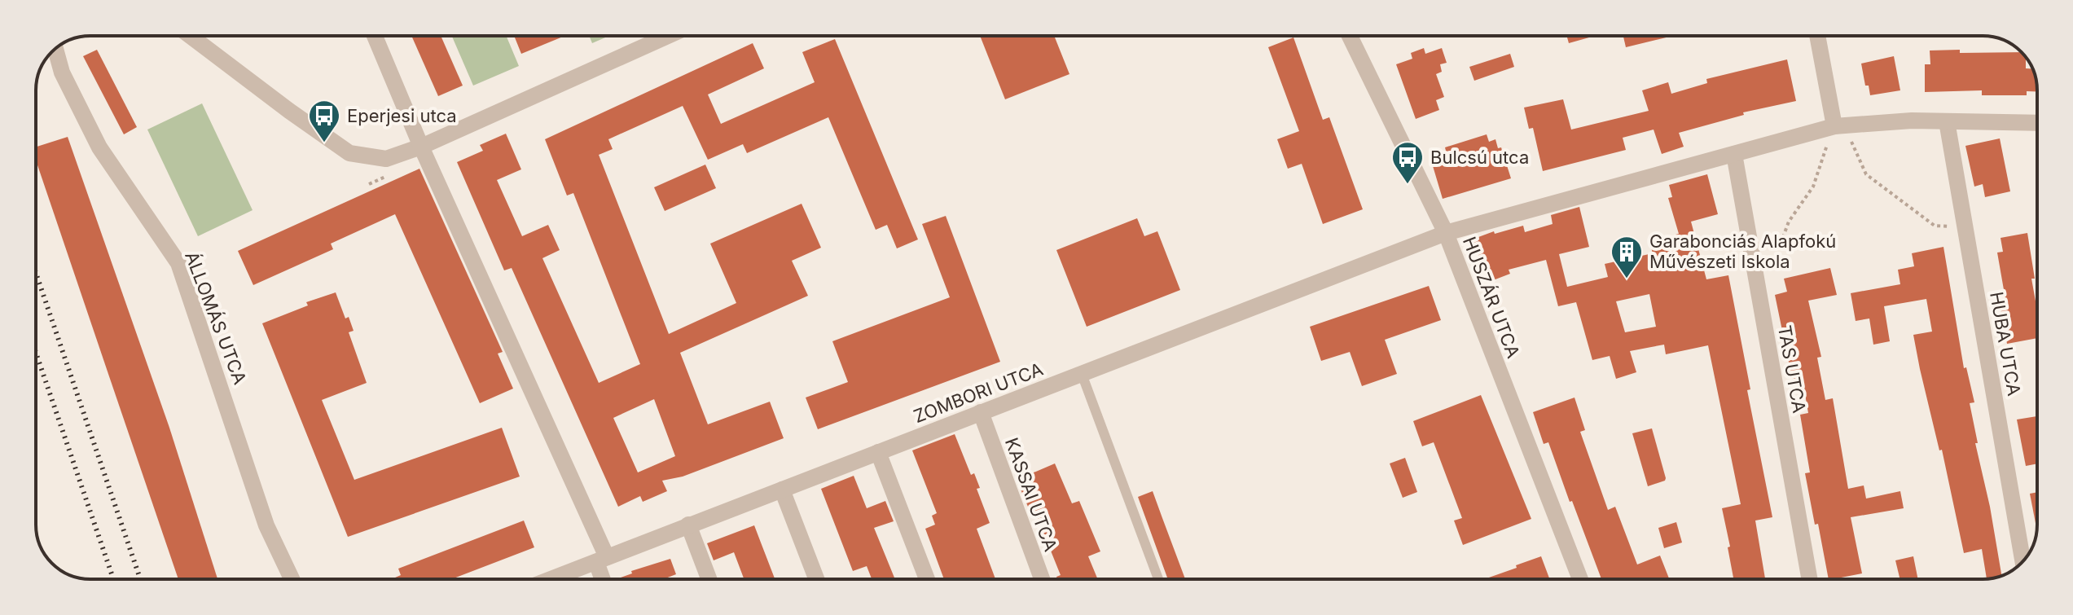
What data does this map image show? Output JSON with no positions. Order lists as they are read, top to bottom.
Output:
{
  "streets": {
    "street": [
      "HUSZÁR UTCA",
      "ÁLLOMÁS UTCA",
      "HUBA UTCA",
      "TAS UTCA",
      "ZOMBORI UTCA",
      "KASSAI UTCA"
    ]
  },
  "crossings": [
    ["HUSZÁR UTCA", "ZOMBORI UTCA"],
    ["ZOMBORI UTCA", "KASSAI UTCA"]
  ],
  "places": {
    "bus stop": ["Eperjesi utca", "Bulcsú utca"],
    "building": ["Garabonciás Alapfokú Művészeti Iskola"]
  }
}
